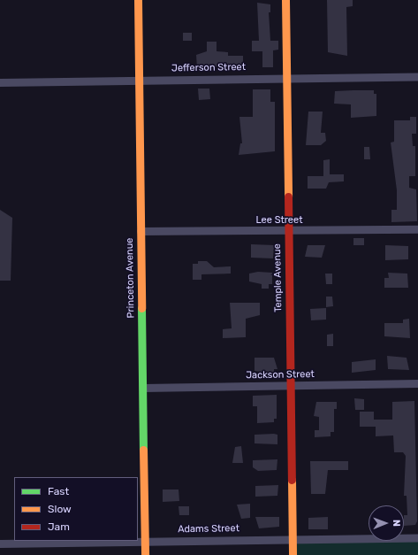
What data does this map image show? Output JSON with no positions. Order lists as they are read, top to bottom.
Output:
{
  "streets": {
    "street": [
      "Jefferson Street",
      "Lee Street",
      "Princeton Avenue",
      "Temple Avenue",
      "Jackson Street",
      "Adams Street"
    ]
  },
  "crossings": [
    ["Jefferson Street", "Princeton Avenue"],
    ["Jefferson Street", "Temple Avenue"],
    ["Lee Street", "Princeton Avenue"],
    ["Lee Street", "Temple Avenue"],
    ["Princeton Avenue", "Jackson Street"],
    ["Princeton Avenue", "Adams Street"],
    ["Temple Avenue", "Jackson Street"],
    ["Temple Avenue", "Adams Street"]
  ],
  "legend": ["Fast", "Slow", "Jam"],
  "north": "right"
}
